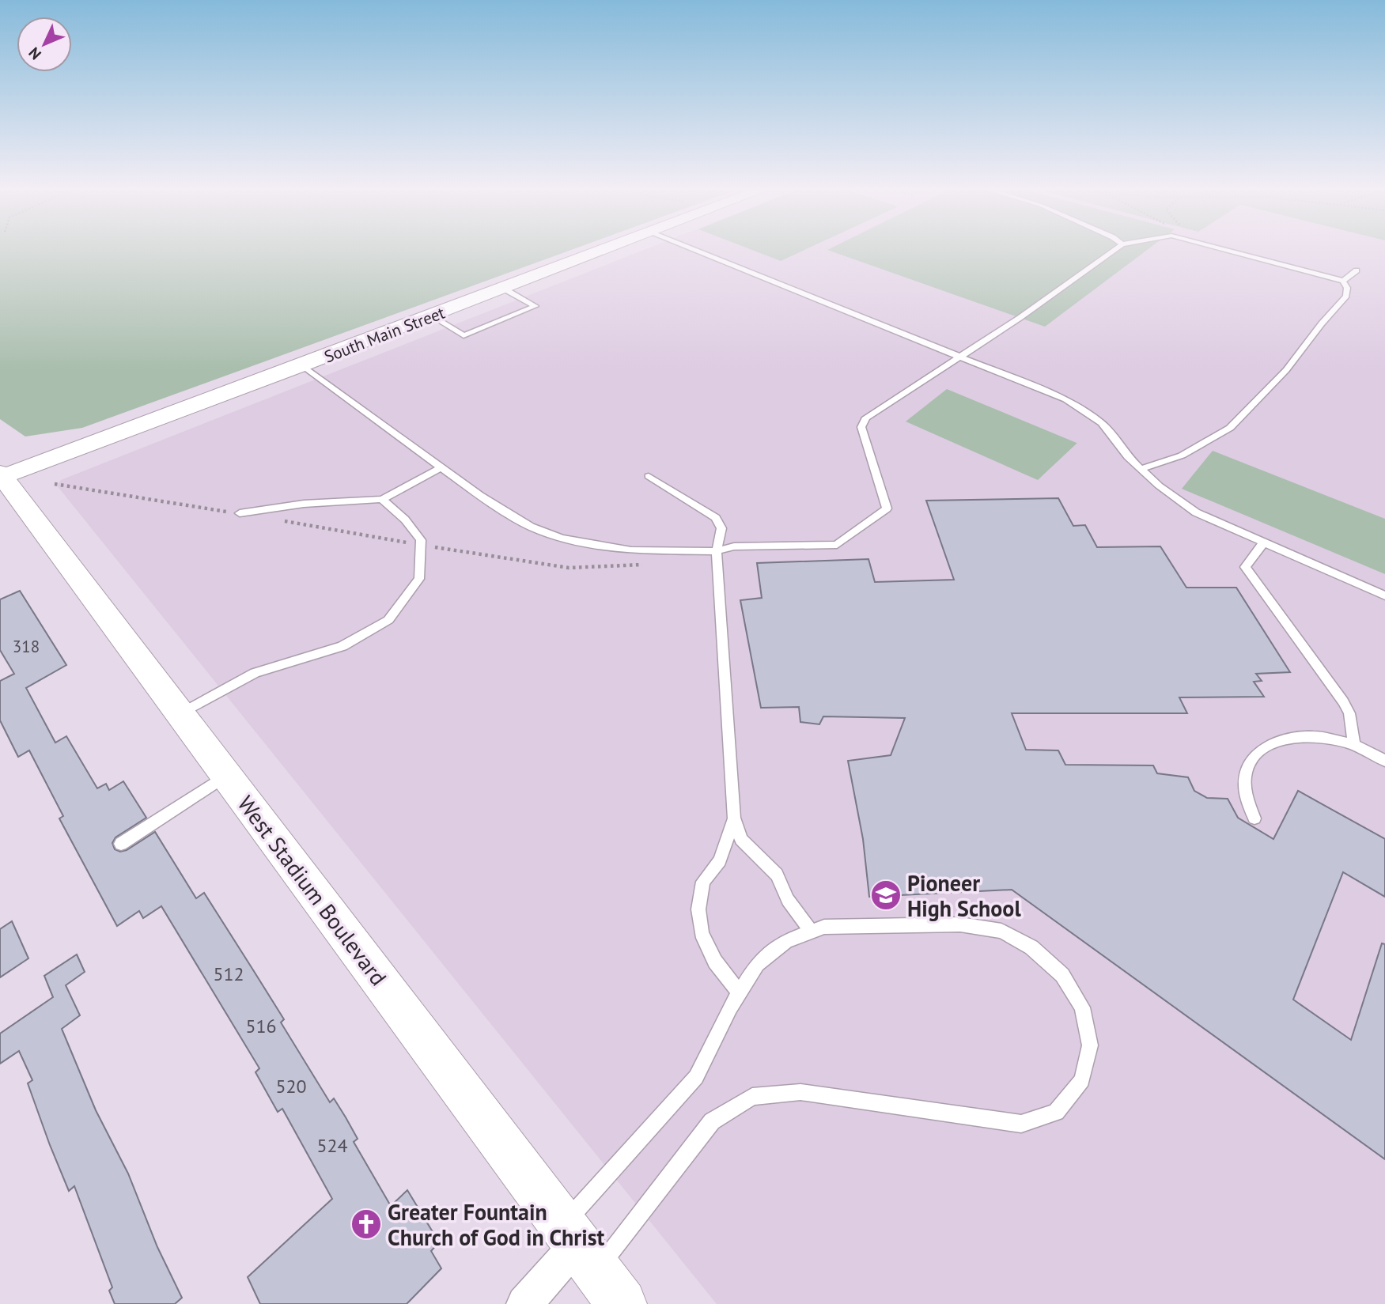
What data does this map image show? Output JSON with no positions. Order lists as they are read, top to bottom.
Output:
{
  "streets": {
    "main road": ["South Main Street", "West Stadium Boulevard"]
  },
  "crossings": [
    ["South Main Street", "West Stadium Boulevard"]
  ],
  "places": {
    "school or university": ["Pioneer High School"],
    "church": ["Greater Fountain Church of God in Christ"]
  },
  "house_numbers": [
    "318",
    "512",
    "516",
    "520",
    "524"
  ],
  "north": "bottom left"
}
